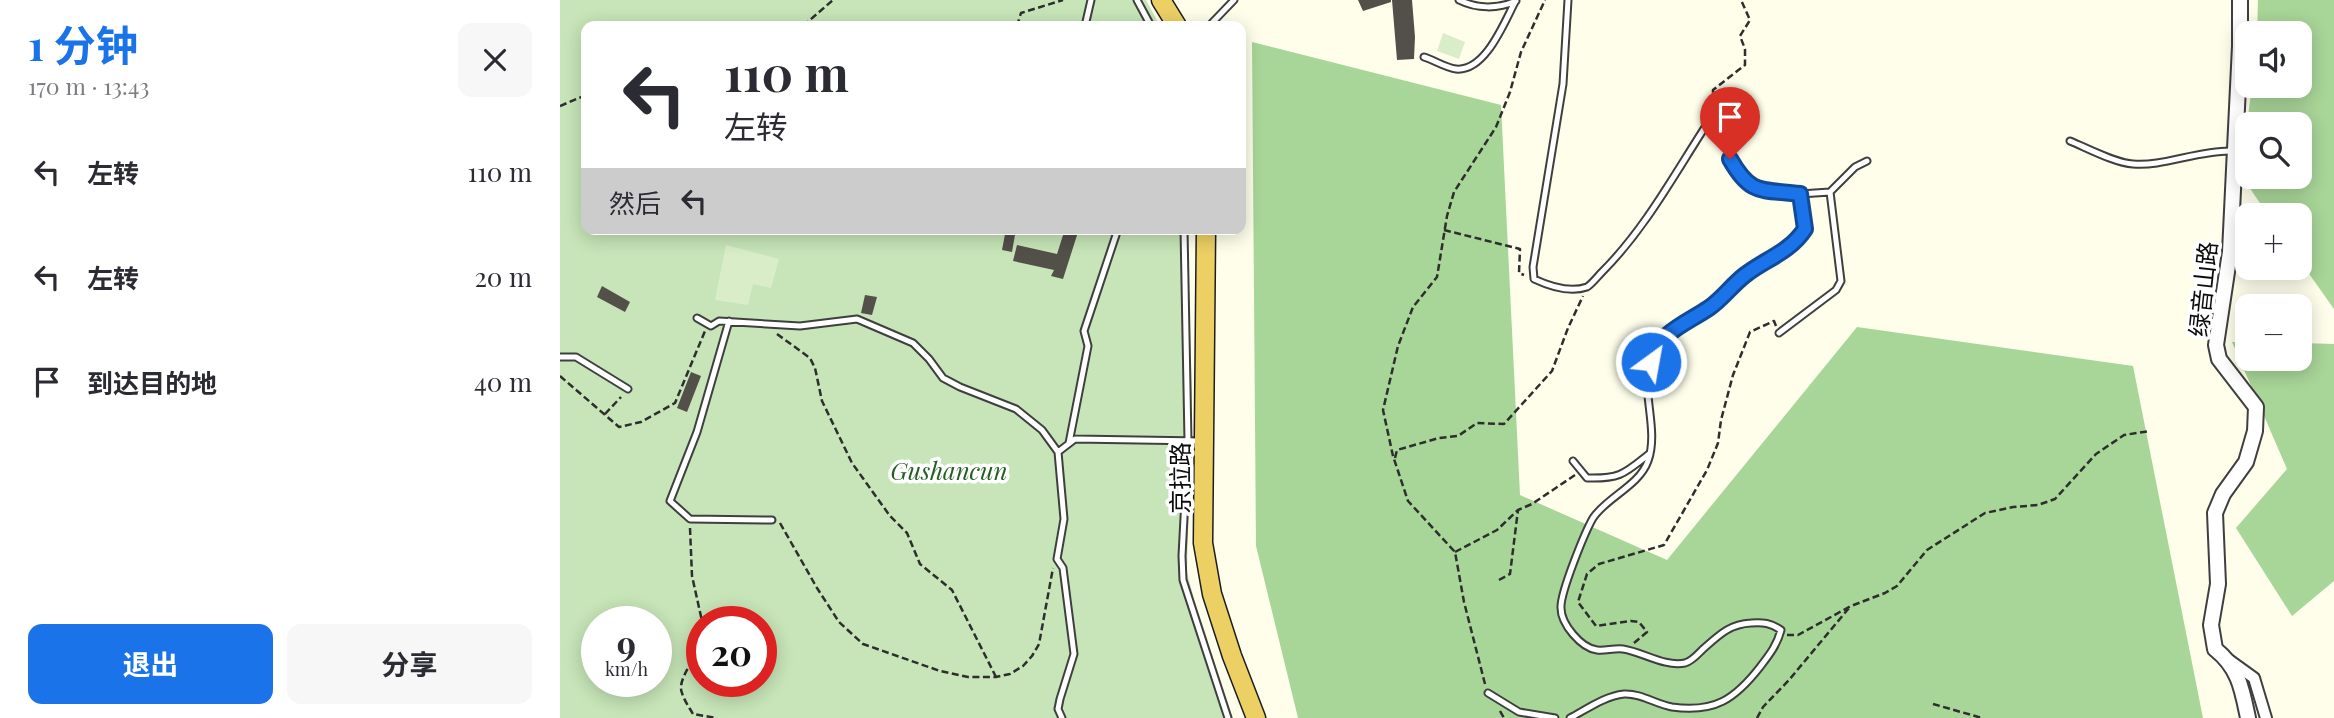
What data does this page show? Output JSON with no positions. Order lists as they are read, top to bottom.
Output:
{
  "streets": {
    "highway": ["京拉路"],
    "street": ["绿音山路"]
  },
  "parks": ["Gushancun"],
  "page": {
    "heading": ["1 分钟", "170 m · 13:43"],
    "map_buttons": ["+", "−"],
    "turn": ["110 m", "左转"],
    "list": [
      {
        "name": "左转",
        "value": "110 m"
      },
      {
        "name": "左转",
        "value": "20 m"
      },
      {
        "name": "到达目的地",
        "value": "40 m"
      }
    ],
    "then": "然后",
    "speed": "9 km/h",
    "limit": "20",
    "buttons": ["退出", "分享"]
  }
}
